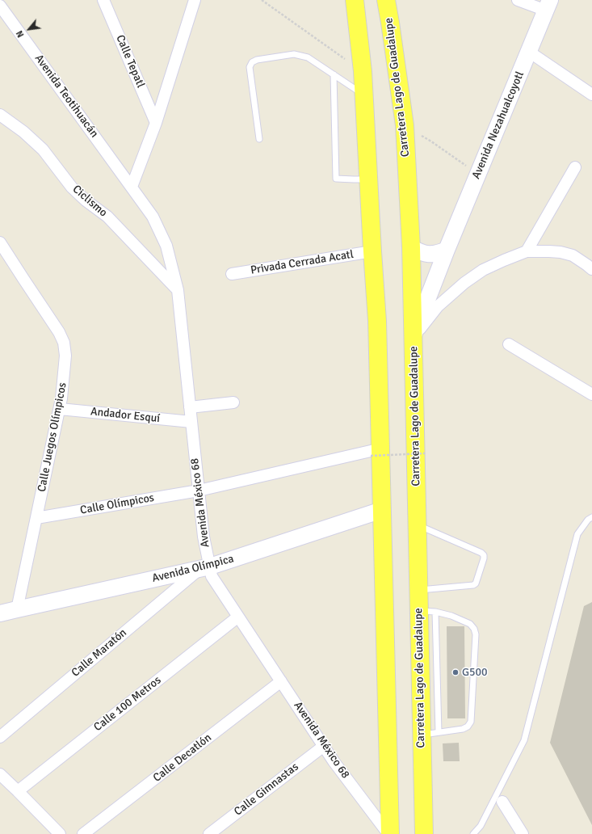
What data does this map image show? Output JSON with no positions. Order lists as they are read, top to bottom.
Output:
{
  "streets": {
    "main road": ["Carretera Lago de Guadalupe"],
    "street": [
      "Calle Tepatl",
      "Avenida Teotihuacán",
      "Avenida Nezahualcoyotl",
      "Ciclismo",
      "Privada Cerrada Acatl",
      "Andador Esquí",
      "Calle Juegos Olímpicos",
      "Avenida México 68",
      "Calle Olímpicos",
      "Avenida Olímpica",
      "Calle Maratón",
      "Calle 100 Metros",
      "Calle Decatlón",
      "Calle Gimnastas"
    ]
  },
  "crossings": [
    ["Carretera Lago de Guadalupe", "Avenida Nezahualcoyotl"],
    ["Avenida Teotihuacán", "Avenida México 68"],
    ["Ciclismo", "Avenida México 68"],
    ["Andador Esquí", "Calle Juegos Olímpicos"],
    ["Andador Esquí", "Avenida México 68"],
    ["Calle Juegos Olímpicos", "Calle Olímpicos"],
    ["Calle Juegos Olímpicos", "Avenida Olímpica"],
    ["Avenida México 68", "Calle Olímpicos"],
    ["Avenida México 68", "Avenida Olímpica"],
    ["Avenida México 68", "Calle Maratón"],
    ["Avenida México 68", "Calle 100 Metros"],
    ["Avenida México 68", "Calle Decatlón"],
    ["Avenida México 68", "Calle Gimnastas"],
    ["Avenida Olímpica", "Calle Maratón"]
  ],
  "places": ["G500"],
  "north": "bottom left"
}
